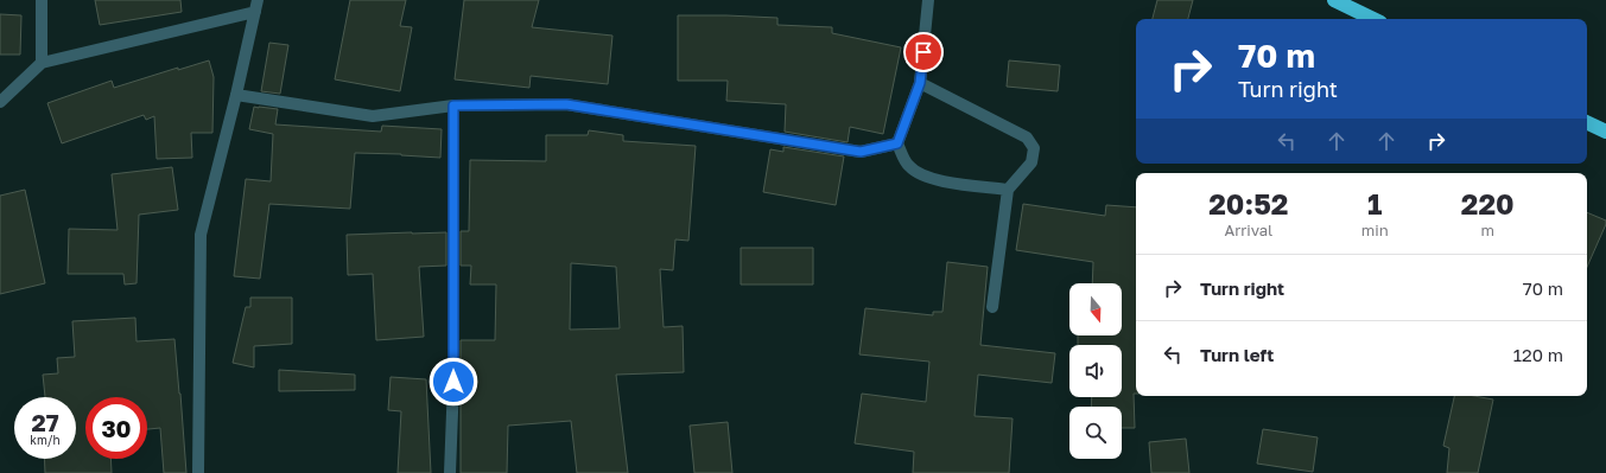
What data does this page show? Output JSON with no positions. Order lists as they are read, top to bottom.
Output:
{
  "north": "bottom",
  "page": {
    "turn": ["70 m", "Turn right"],
    "eta": [
      "20:52",
      "Arrival",
      "1",
      "min",
      "220",
      "m"
    ],
    "list": [
      {
        "name": "Turn right",
        "value": "70 m"
      },
      {
        "name": "Turn left",
        "value": "120 m"
      }
    ],
    "speed": "27 km/h",
    "limit": "30"
  }
}
